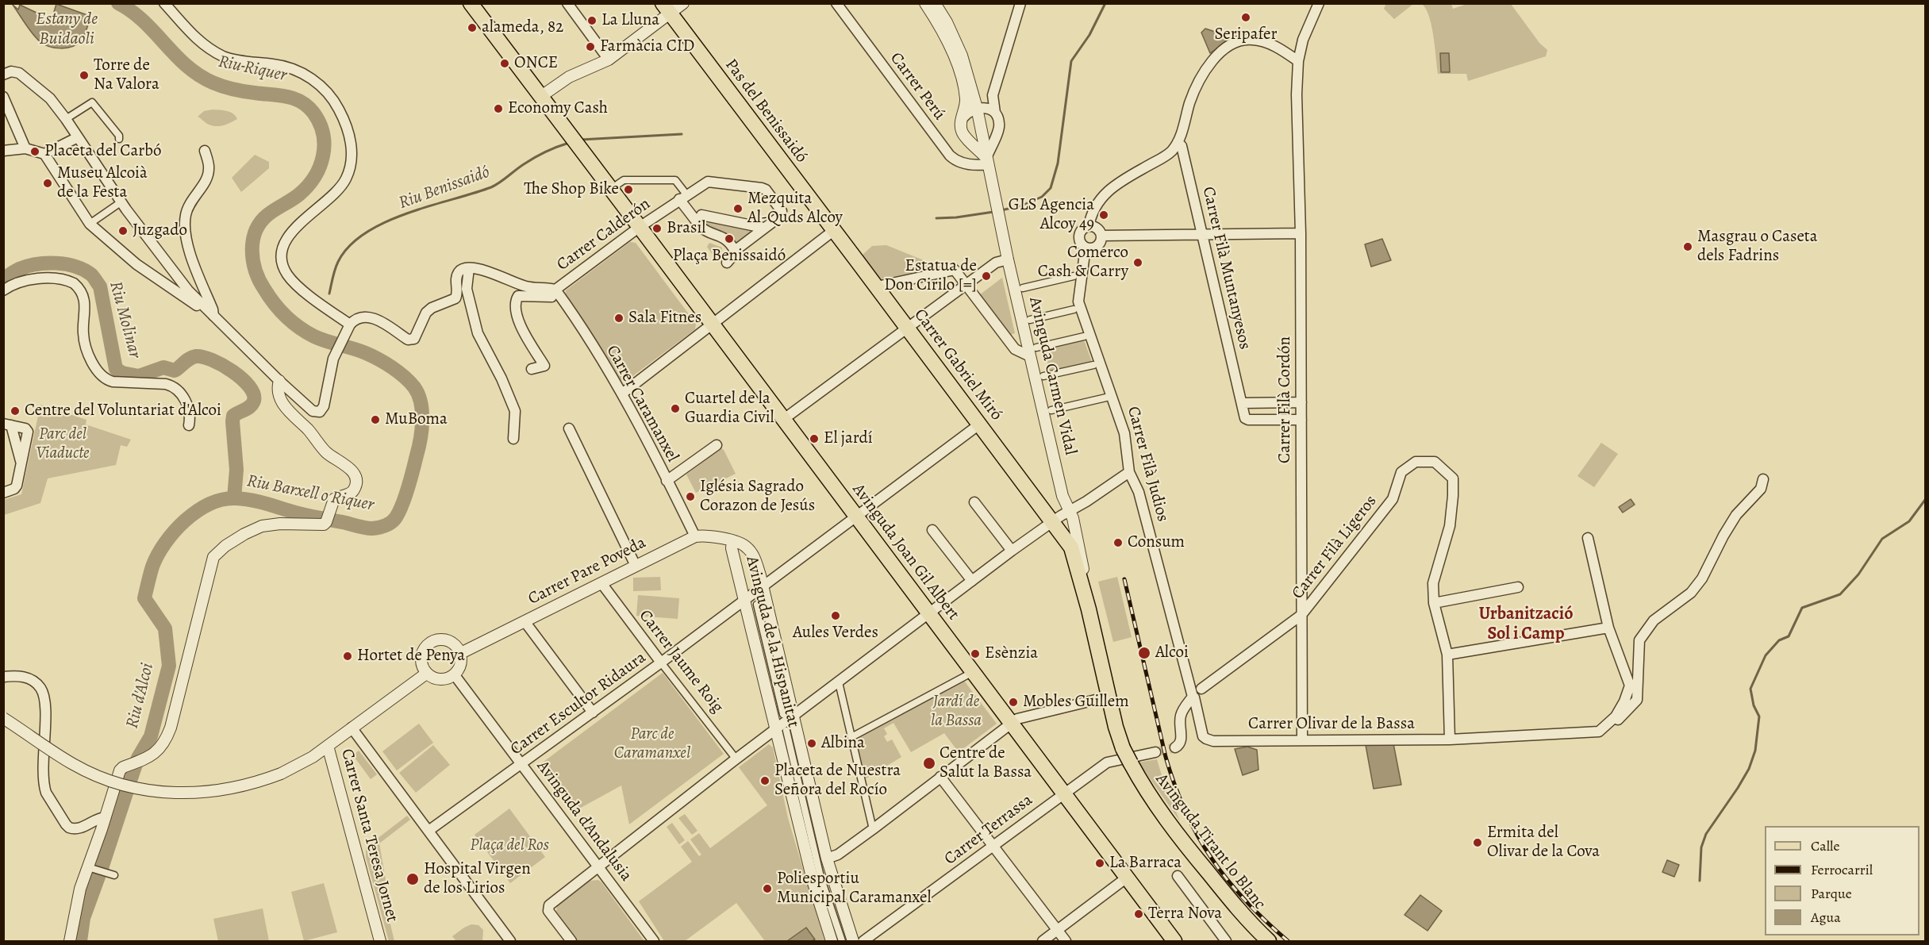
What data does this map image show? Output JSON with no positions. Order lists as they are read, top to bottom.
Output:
{
  "streets": {
    "main road": [
      "Pas del Benissaidó",
      "Carrer Gabriel Miró",
      "Avinguda Joan Gil Albert",
      "Avinguda Tirant lo Blanc"
    ],
    "street": [
      "Carrer Perú",
      "Carrer Calderón",
      "Carrer Filà Muntanyesos",
      "Avinguda Carmen Vidal",
      "Carrer Filà Cordón",
      "Carrer Caramanxel",
      "Carrer Filà Judios",
      "Carrer Filà Ligeros",
      "Carrer Pare Poveda",
      "Avinguda de la Hispanitat",
      "Carrer Jaume Roig",
      "Carrer Escultor Ridaura",
      "Carrer Olivar de la Bassa",
      "Avinguda d'Andalusia",
      "Carrer Terrassa",
      "Carrer Santa Teresa Jornet"
    ]
  },
  "crossings": [
    ["Carrer Perú", "Avinguda Carmen Vidal"],
    ["Pas del Benissaidó", "Carrer Gabriel Miró"],
    ["Carrer Calderón", "Carrer Caramanxel"],
    ["Carrer Calderón", "Avinguda Joan Gil Albert"],
    ["Carrer Filà Muntanyesos", "Carrer Filà Cordón"],
    ["Carrer Gabriel Miró", "Carrer Escultor Ridaura"],
    ["Carrer Gabriel Miró", "Avinguda Tirant lo Blanc"],
    ["Avinguda Carmen Vidal", "Avinguda Tirant lo Blanc"],
    ["Carrer Filà Cordón", "Carrer Filà Ligeros"],
    ["Carrer Filà Cordón", "Carrer Olivar de la Bassa"],
    ["Carrer Caramanxel", "Carrer Pare Poveda"],
    ["Carrer Filà Judios", "Carrer Filà Ligeros"],
    ["Carrer Filà Judios", "Carrer Olivar de la Bassa"],
    ["Avinguda Joan Gil Albert", "Carrer Escultor Ridaura"],
    ["Avinguda Joan Gil Albert", "Carrer Terrassa"],
    ["Carrer Pare Poveda", "Carrer Jaume Roig"],
    ["Carrer Pare Poveda", "Avinguda d'Andalusia"],
    ["Carrer Pare Poveda", "Carrer Santa Teresa Jornet"],
    ["Avinguda de la Hispanitat", "Carrer Escultor Ridaura"],
    ["Carrer Jaume Roig", "Carrer Escultor Ridaura"],
    ["Carrer Escultor Ridaura", "Avinguda d'Andalusia"],
    ["Avinguda d'Andalusia", "Carrer Santa Teresa Jornet"]
  ],
  "districts": ["Urbanització Sol i Camp"],
  "water": [
    "Estany de Buidaoli",
    "Riu Riquer",
    "Riu Benissaidó",
    "Riu Molinar",
    "Riu Barxell o Riquer",
    "Riu d'Alcoi"
  ],
  "parks": [
    "Parc del Viaducte",
    "Jardí de la Bassa",
    "Parc de Caramanxel",
    "Plaça del Ros"
  ],
  "places": [
    "Seripafer",
    "La Lluna",
    "alameda, 82",
    "Farmàcia CID",
    "ONCE",
    "Torre de Na Valora",
    "Economy Cash",
    "Placeta del Carbó",
    "Museu Alcoià de la Festa",
    "The Shop Bike",
    "Mezquita Al-Quds Alcoy",
    "GLS Agencia Alcoy 49",
    "Brasil",
    "Juzgado",
    "Plaça Benissaidó",
    "Masgrau o Caseta dels Fadrins",
    "Comerco Cash & Carry",
    "Estatua de Don Cirilo [=]",
    "Sala Fitnes",
    "Cuartel de la Guardia Civil",
    "Centre del Voluntariat d'Alcoi",
    "MuBoma",
    "El jardí",
    "Iglésia Sagrado Corazon de Jesús",
    "Consum",
    "Aules Verdes",
    "Alcoi",
    "Esènzia",
    "Hortet de Penya",
    "Mobles Guillem",
    "Albina",
    "Centre de Salut la Bassa",
    "Placeta de Nuestra Señora del Rocío",
    "Ermita del Olivar de la Cova",
    "La Barraca",
    "Hospital Virgen de los Lirios",
    "Poliesportiu Municipal Caramanxel",
    "Terra Nova"
  ],
  "legend": [
    "Calle",
    "Ferrocarril",
    "Parque",
    "Agua"
  ]
}
